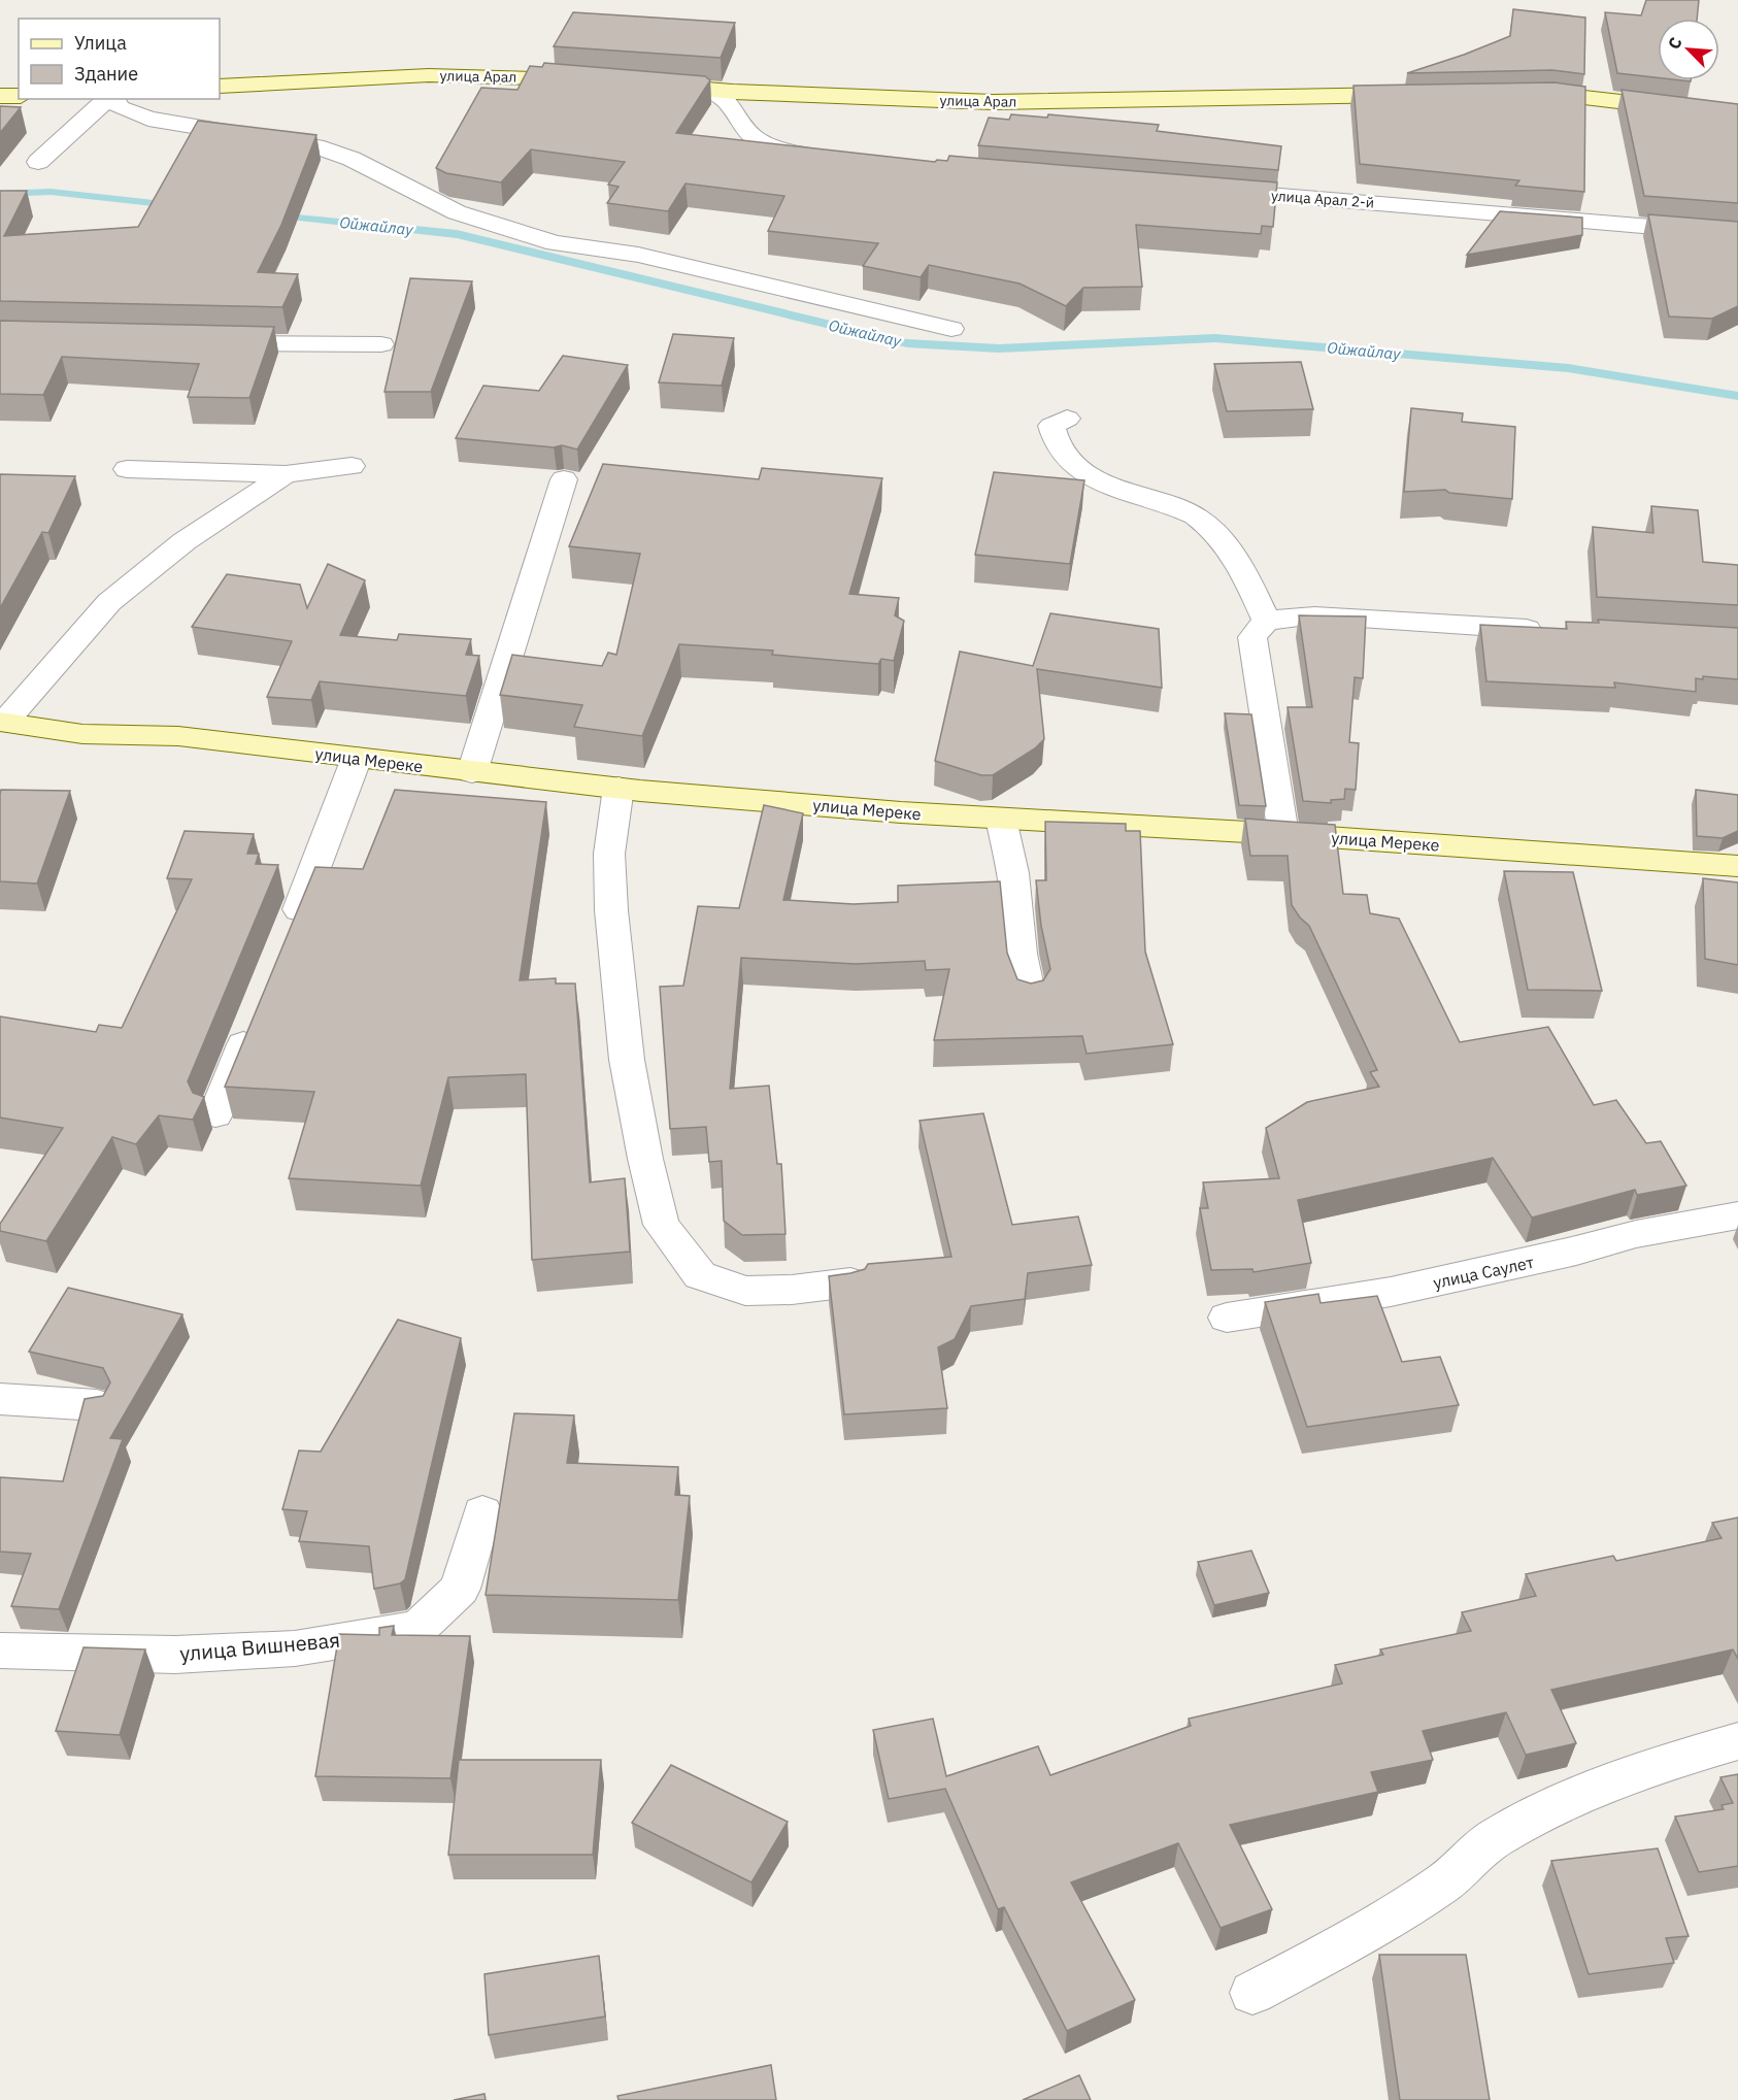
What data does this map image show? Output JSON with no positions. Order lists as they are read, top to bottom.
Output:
{
  "streets": {
    "street": [
      "улица Арал",
      "улица Арал 2-й",
      "улица Мереке",
      "улица Саулет",
      "улица Вишневая"
    ]
  },
  "water": ["Ойжайлау"],
  "legend": ["Улица", "Здание"],
  "north": "top left"
}
